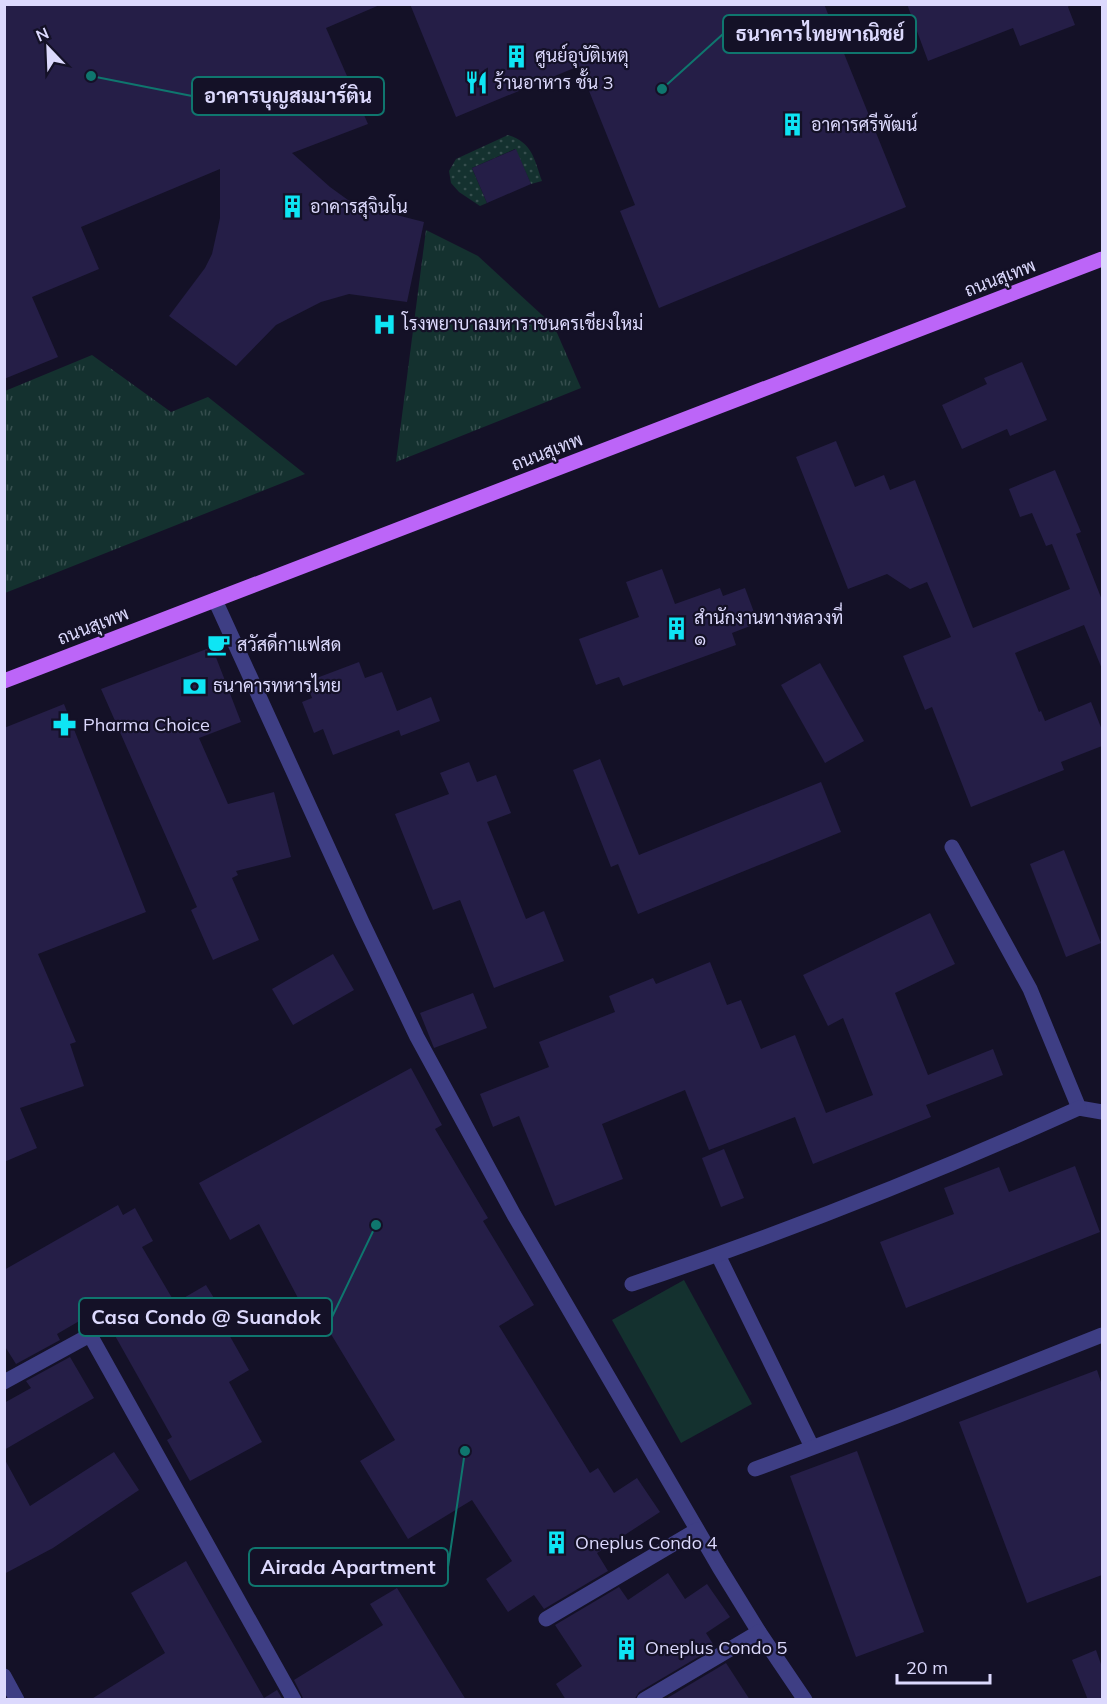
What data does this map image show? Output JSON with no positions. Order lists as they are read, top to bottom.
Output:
{
  "streets": {
    "main road": ["ถนนสุเทพ"]
  },
  "places": {
    "building": [
      "ศูนย์อุบัติเหตุ",
      "อาคารศรีพัฒน์",
      "อาคารสุจินโน",
      "สำนักงานทางหลวงที่ ๑",
      "Oneplus Condo 4",
      "Oneplus Condo 5"
    ],
    "other": [
      "อาคารบุญสมมาร์ติน",
      "ธนาคารไทยพาณิชย์",
      "Casa Condo @ Suandok",
      "Airada Apartment"
    ],
    "restaurant": ["ร้านอาหาร ชั้น 3"],
    "hospital": ["โรงพยาบาลมหาราชนครเชียงใหม่"],
    "cafe": ["สวัสดีกาแฟสด"],
    "bank": ["ธนาคารทหารไทย"],
    "pharmacy": ["Pharma Choice"]
  },
  "scale_bar": "20 m",
  "north": "top left"
}
